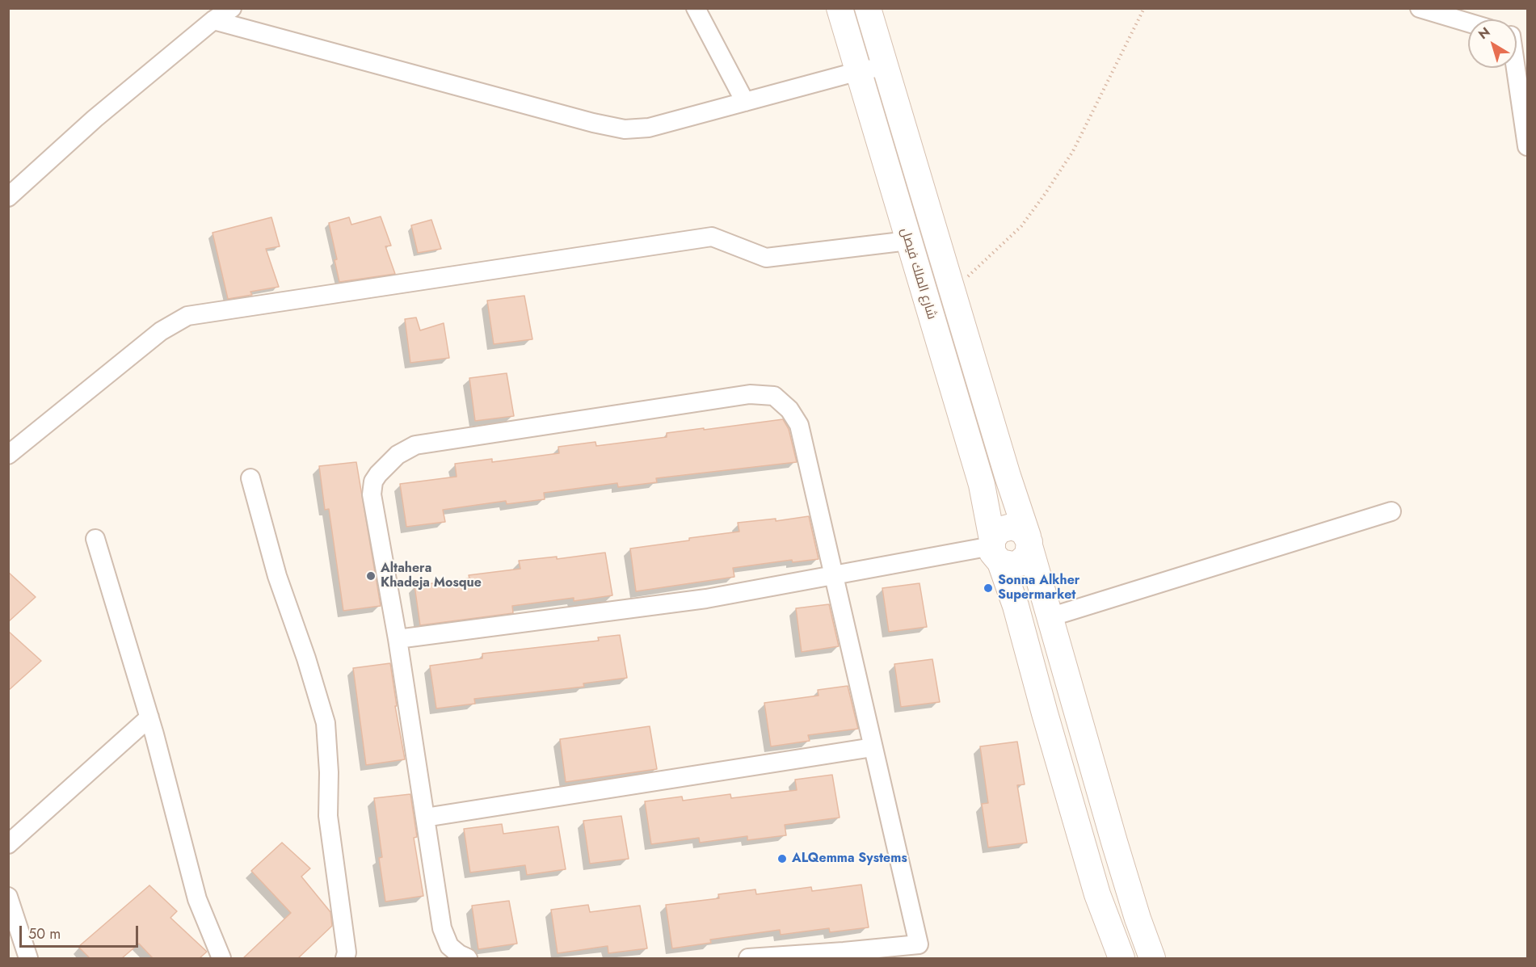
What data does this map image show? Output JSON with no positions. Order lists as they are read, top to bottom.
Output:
{
  "streets": {
    "main road": ["شارع الملك فيصل"]
  },
  "places": ["Altahera Khadeja Mosque", "Sonna Alkher Supermarket", "ALQemma Systems"],
  "scale_bar": "50 m",
  "north": "top left"
}
